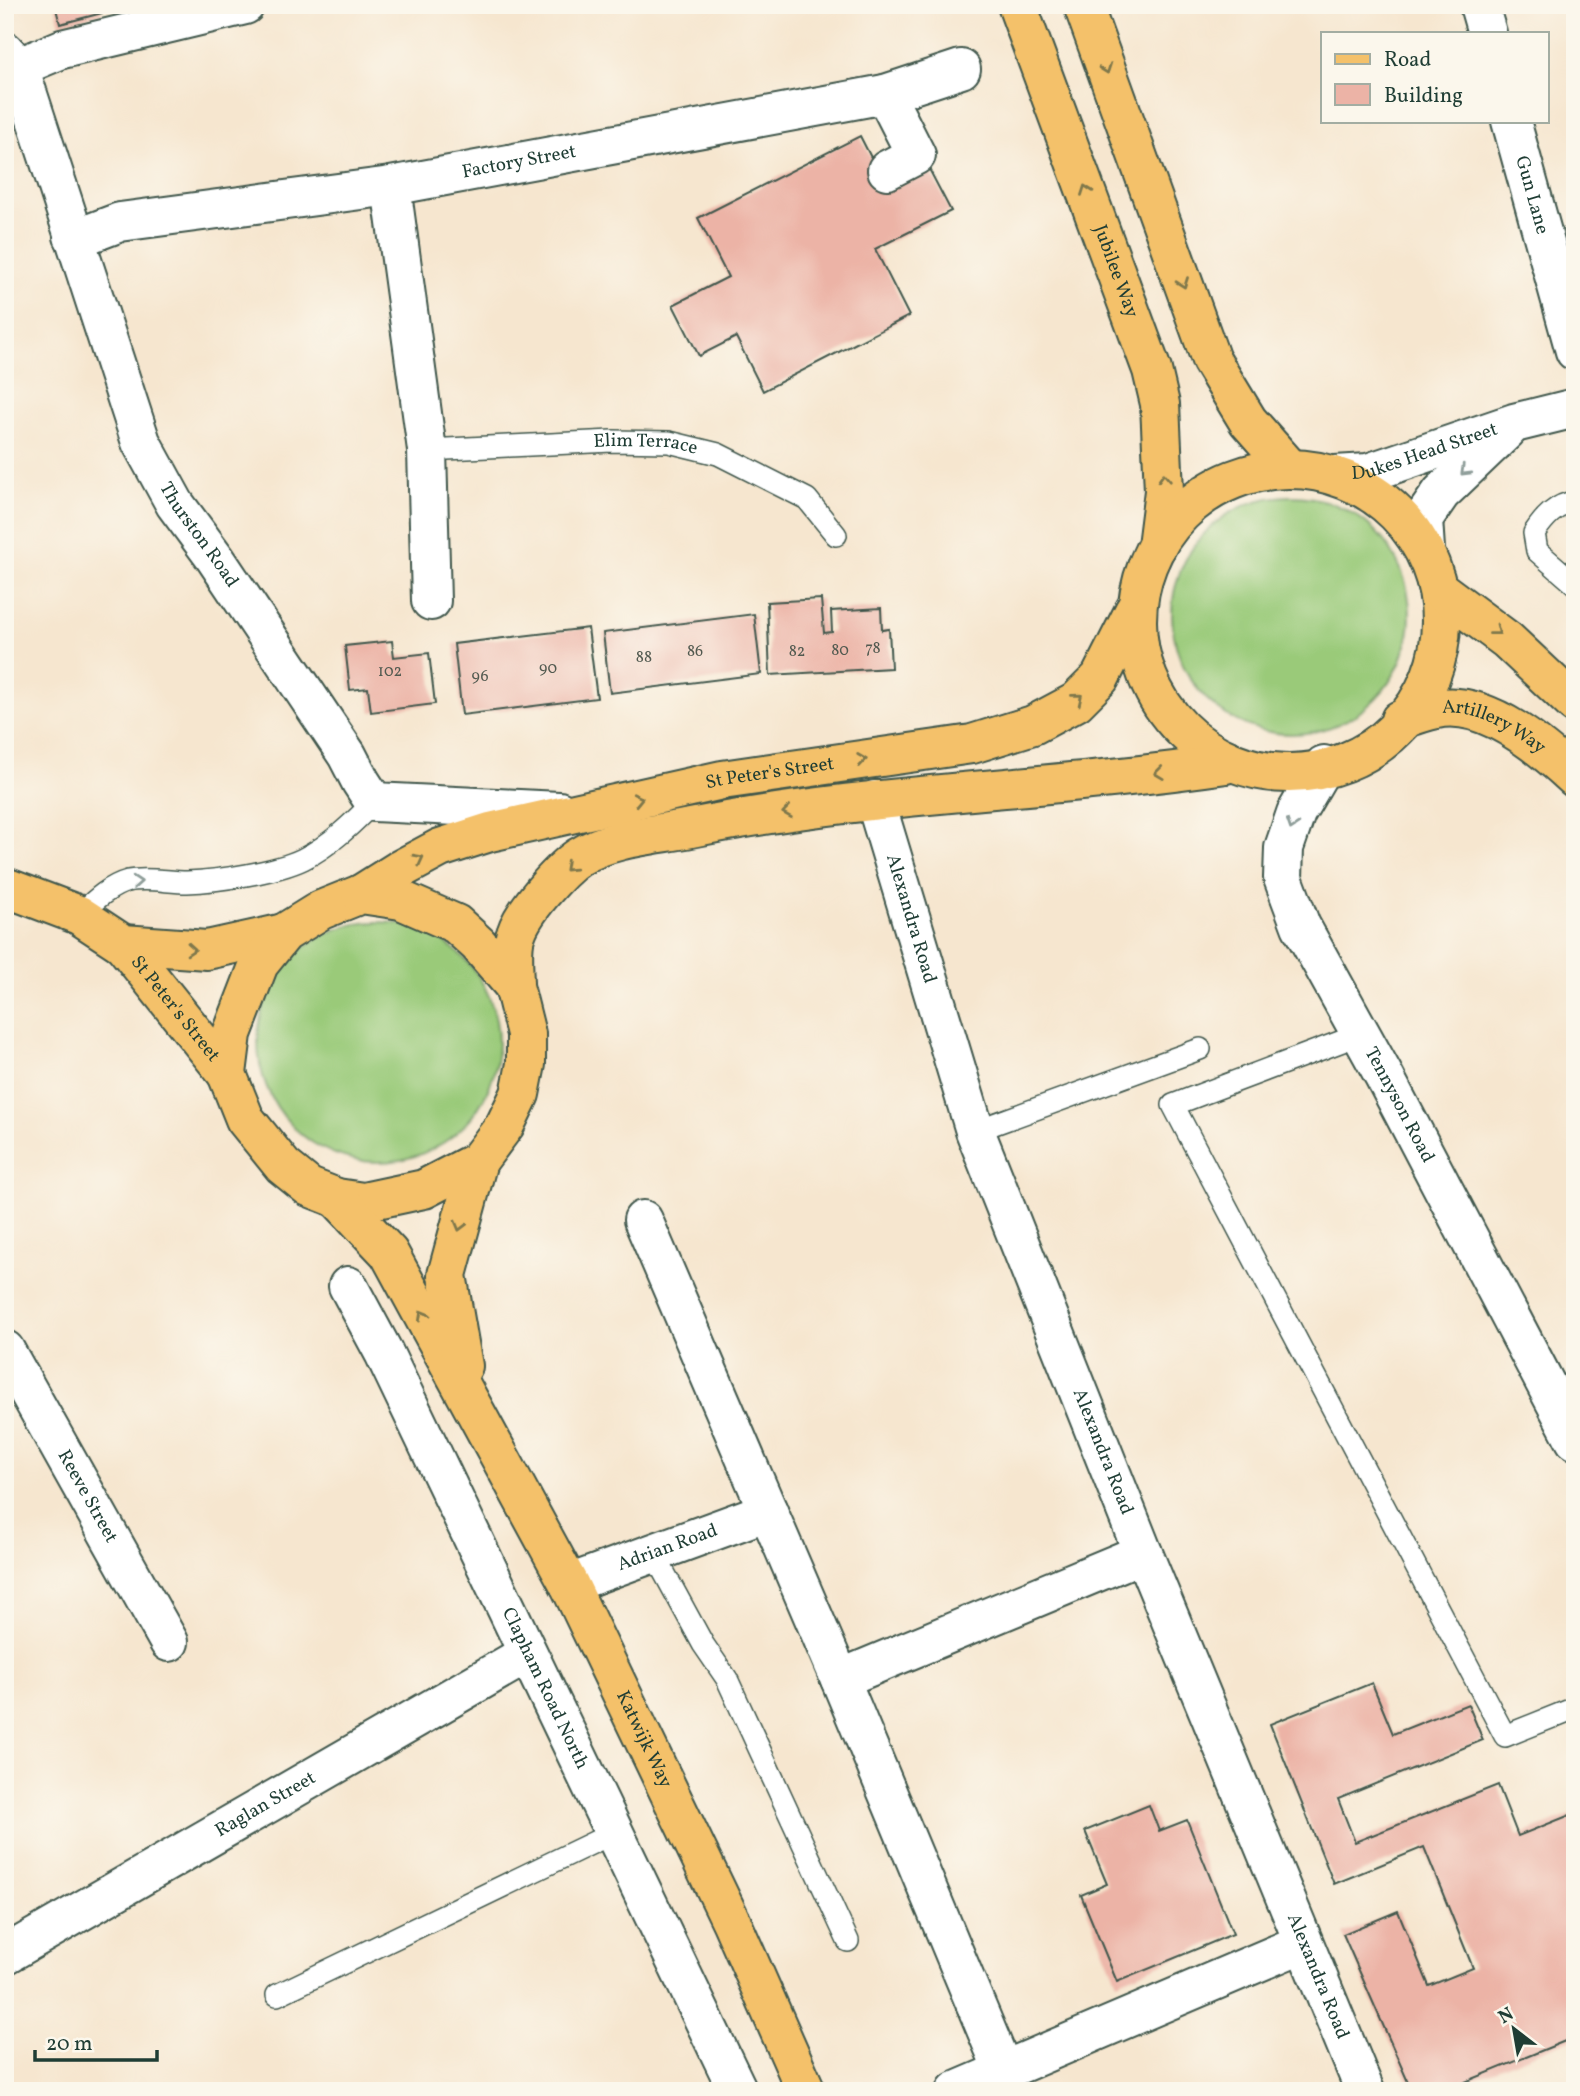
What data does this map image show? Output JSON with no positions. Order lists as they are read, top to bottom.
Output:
{
  "streets": {
    "main road": [
      "Jubilee Way",
      "Artillery Way",
      "St Peter's Street",
      "Katwijk Way"
    ],
    "street": [
      "Factory Street",
      "Gun Lane",
      "Dukes Head Street",
      "Thurston Road",
      "Alexandra Road",
      "Tennyson Road",
      "Reeve Street",
      "Adrian Road",
      "Clapham Road North",
      "Raglan Street"
    ],
    "lane": ["Elim Terrace"]
  },
  "crossings": [
    ["Factory Street", "Thurston Road"],
    ["St Peter's Street", "Alexandra Road"],
    ["Adrian Road", "Katwijk Way"],
    ["Clapham Road North", "Raglan Street"]
  ],
  "one_way": ["Dukes Head Street", "Tennyson Road"],
  "house_numbers": [
    "78",
    "80",
    "86",
    "82",
    "88",
    "90",
    "102",
    "96"
  ],
  "legend": ["Road", "Building"],
  "scale_bar": "20 m",
  "north": "top left"
}
